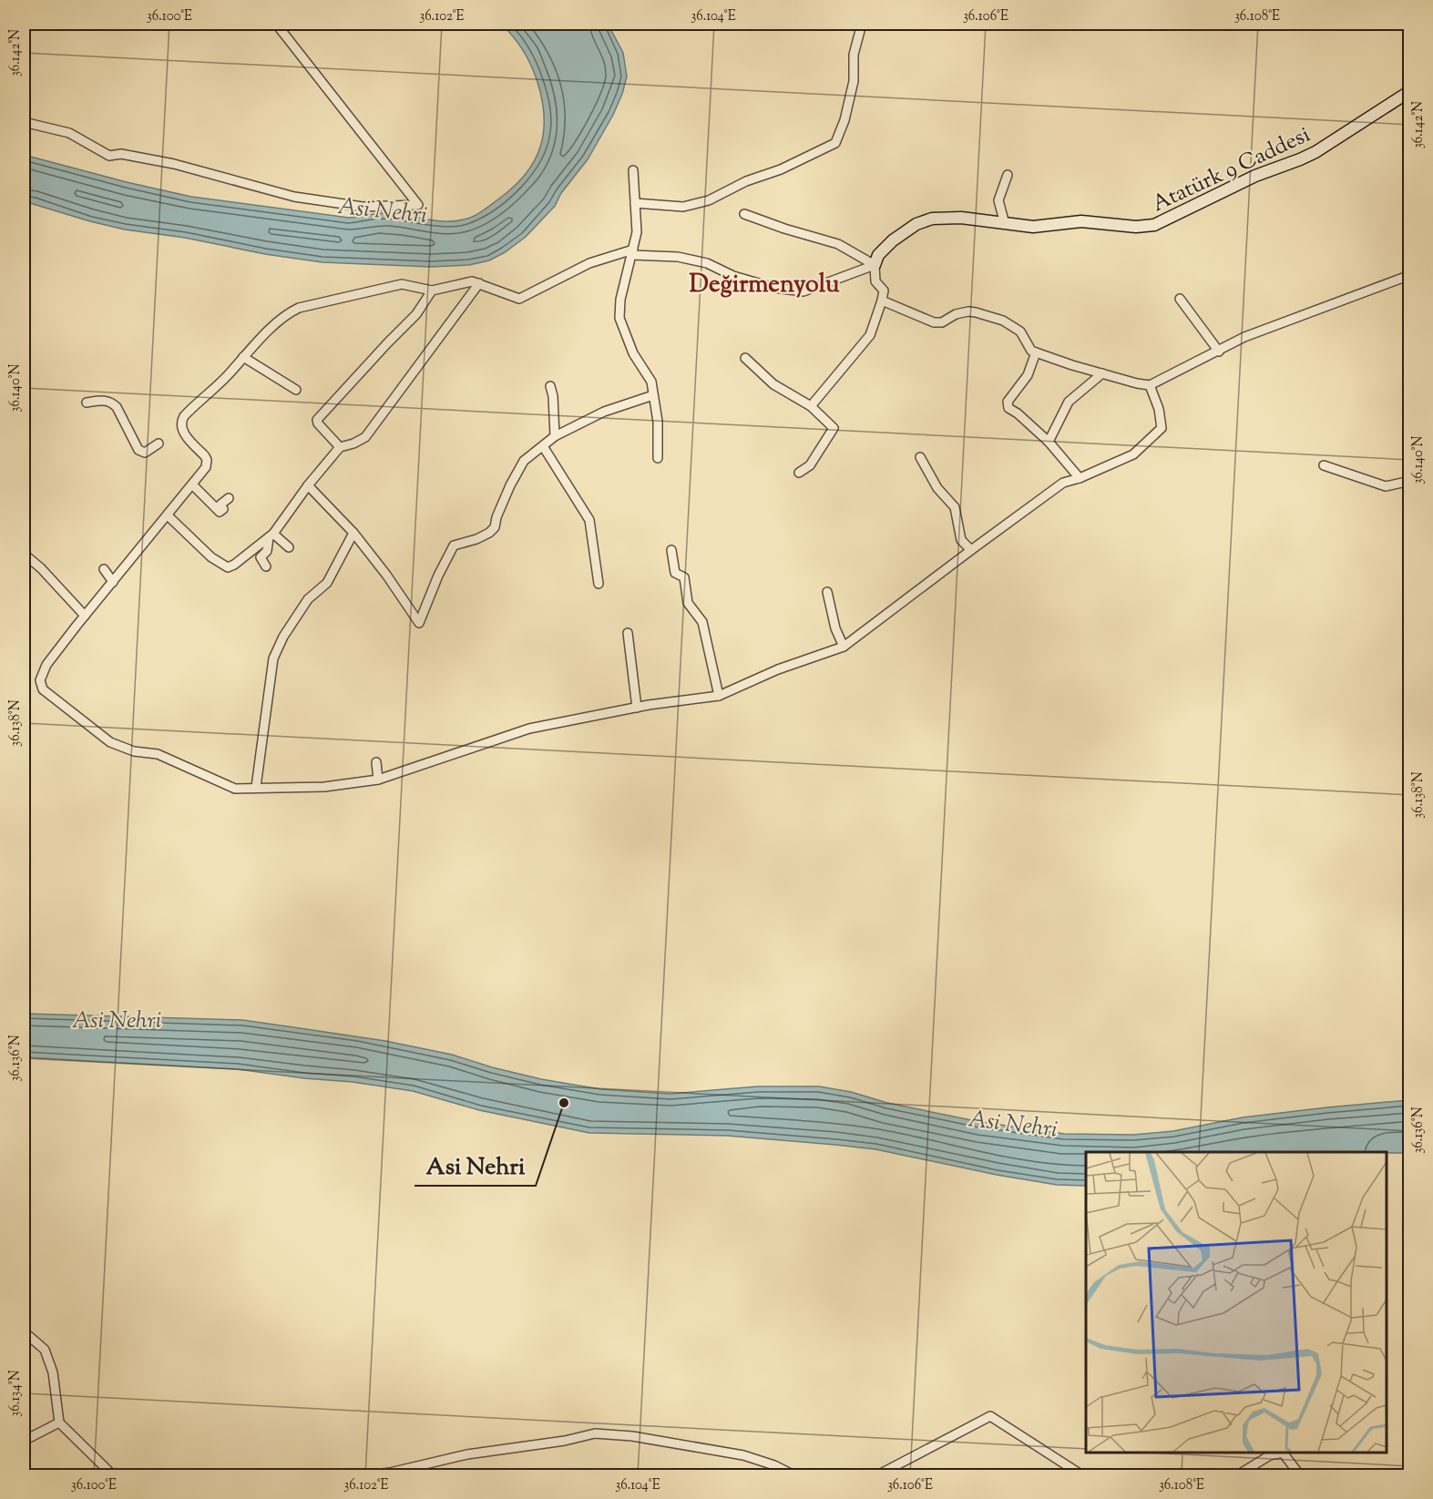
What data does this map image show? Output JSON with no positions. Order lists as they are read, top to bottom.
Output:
{
  "streets": {
    "street": ["Atatürk 9 Caddesi"]
  },
  "districts": ["Değirmenyolu"],
  "water": ["Asi Nehri"],
  "places": ["Asi Nehri"],
  "coordinates": [
    "36.100°E",
    "36.102°E",
    "36.104°E",
    "36.106°E",
    "36.108°E",
    "36.142°N",
    "36.140°N",
    "36.138°N",
    "36.136°N",
    "36.134°N"
  ]
}
